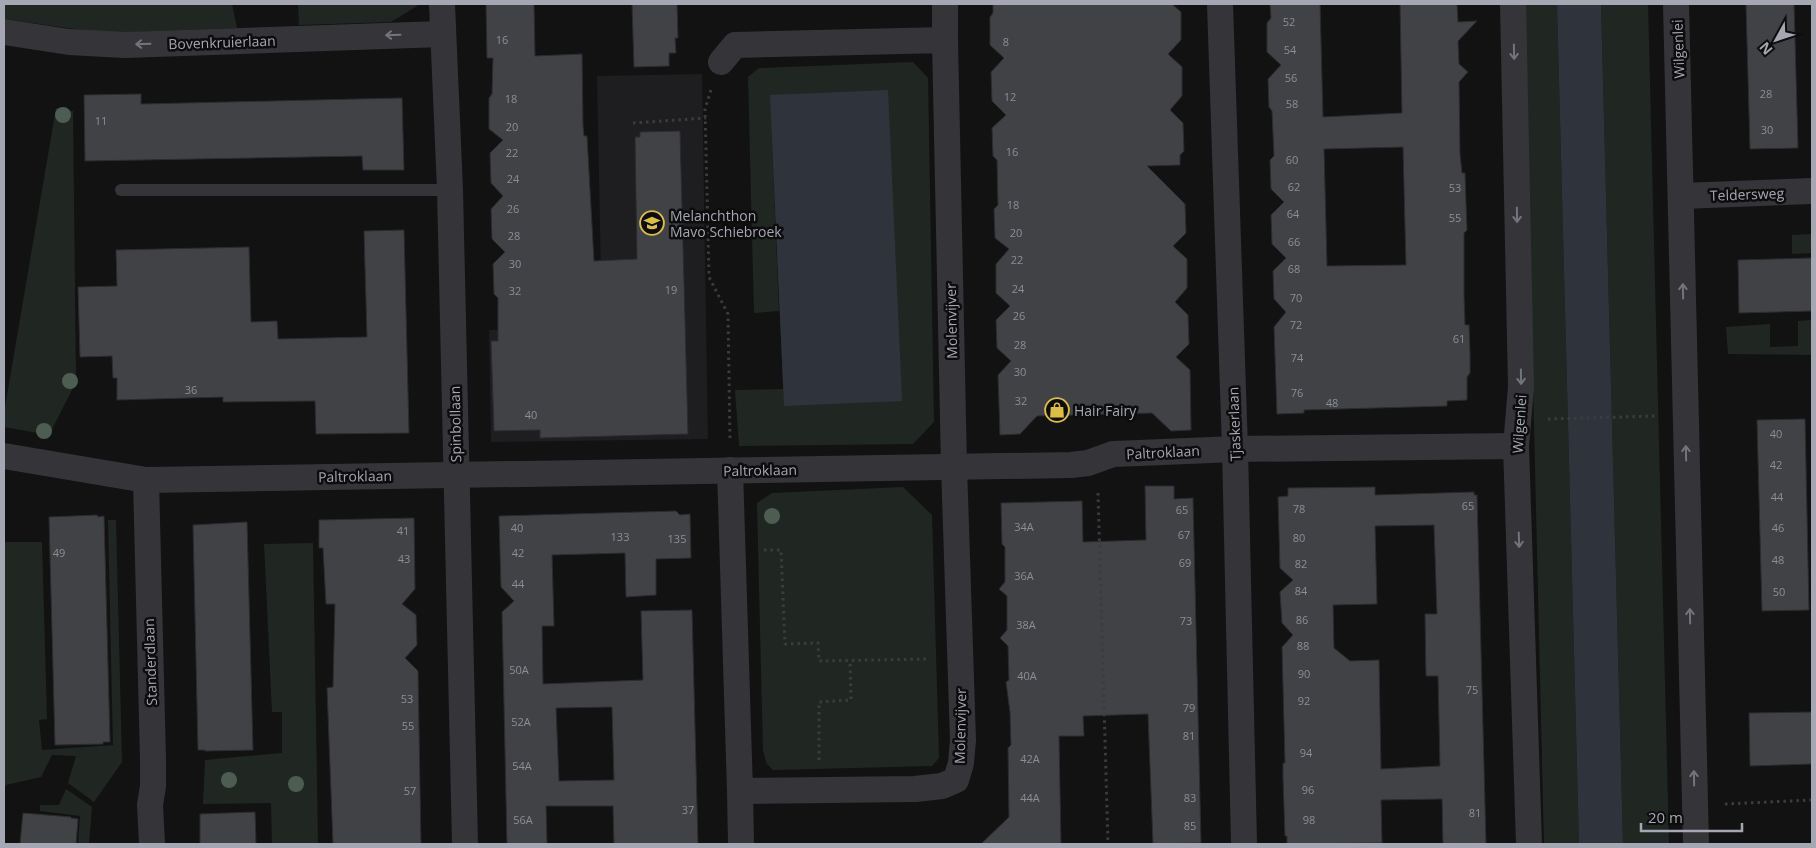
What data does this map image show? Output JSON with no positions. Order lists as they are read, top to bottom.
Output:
{
  "streets": {
    "street": [
      "Bovenkruierlaan",
      "Wilgenlei",
      "Teldersweg",
      "Molenvijver",
      "Spinbollaan",
      "Tjaskerlaan",
      "Paltroklaan",
      "Standerdlaan"
    ]
  },
  "crossings": [
    ["Bovenkruierlaan", "Spinbollaan"],
    ["Wilgenlei", "Teldersweg"],
    ["Wilgenlei", "Paltroklaan"],
    ["Molenvijver", "Paltroklaan"],
    ["Spinbollaan", "Paltroklaan"],
    ["Tjaskerlaan", "Paltroklaan"],
    ["Paltroklaan", "Standerdlaan"]
  ],
  "one_way": ["Bovenkruierlaan"],
  "places": {
    "school or university": ["Melanchthon Mavo Schiebroek"],
    "shop": ["Hair Fairy"]
  },
  "house_numbers": [
    "52",
    "16",
    "8",
    "54",
    "56",
    "28",
    "12",
    "18",
    "58",
    "11",
    "20",
    "30",
    "16",
    "22",
    "60",
    "24",
    "62",
    "53",
    "18",
    "26",
    "64",
    "55",
    "20",
    "28",
    "66",
    "22",
    "30",
    "68",
    "24",
    "19",
    "32",
    "70",
    "26",
    "72",
    "61",
    "28",
    "74",
    "30",
    "36",
    "76",
    "32",
    "48",
    "40",
    "40",
    "42",
    "44",
    "65",
    "78",
    "65",
    "34A",
    "40",
    "46",
    "41",
    "67",
    "133",
    "80",
    "135",
    "49",
    "42",
    "43",
    "48",
    "69",
    "82",
    "36A",
    "44",
    "84",
    "50",
    "86",
    "73",
    "38A",
    "88",
    "50A",
    "90",
    "40A",
    "75",
    "53",
    "92",
    "79",
    "52A",
    "55",
    "81",
    "94",
    "42A",
    "54A",
    "96",
    "57",
    "44A",
    "83",
    "37",
    "81",
    "56A",
    "98",
    "85"
  ],
  "scale_bar": "20 m",
  "north": "bottom left"
}
